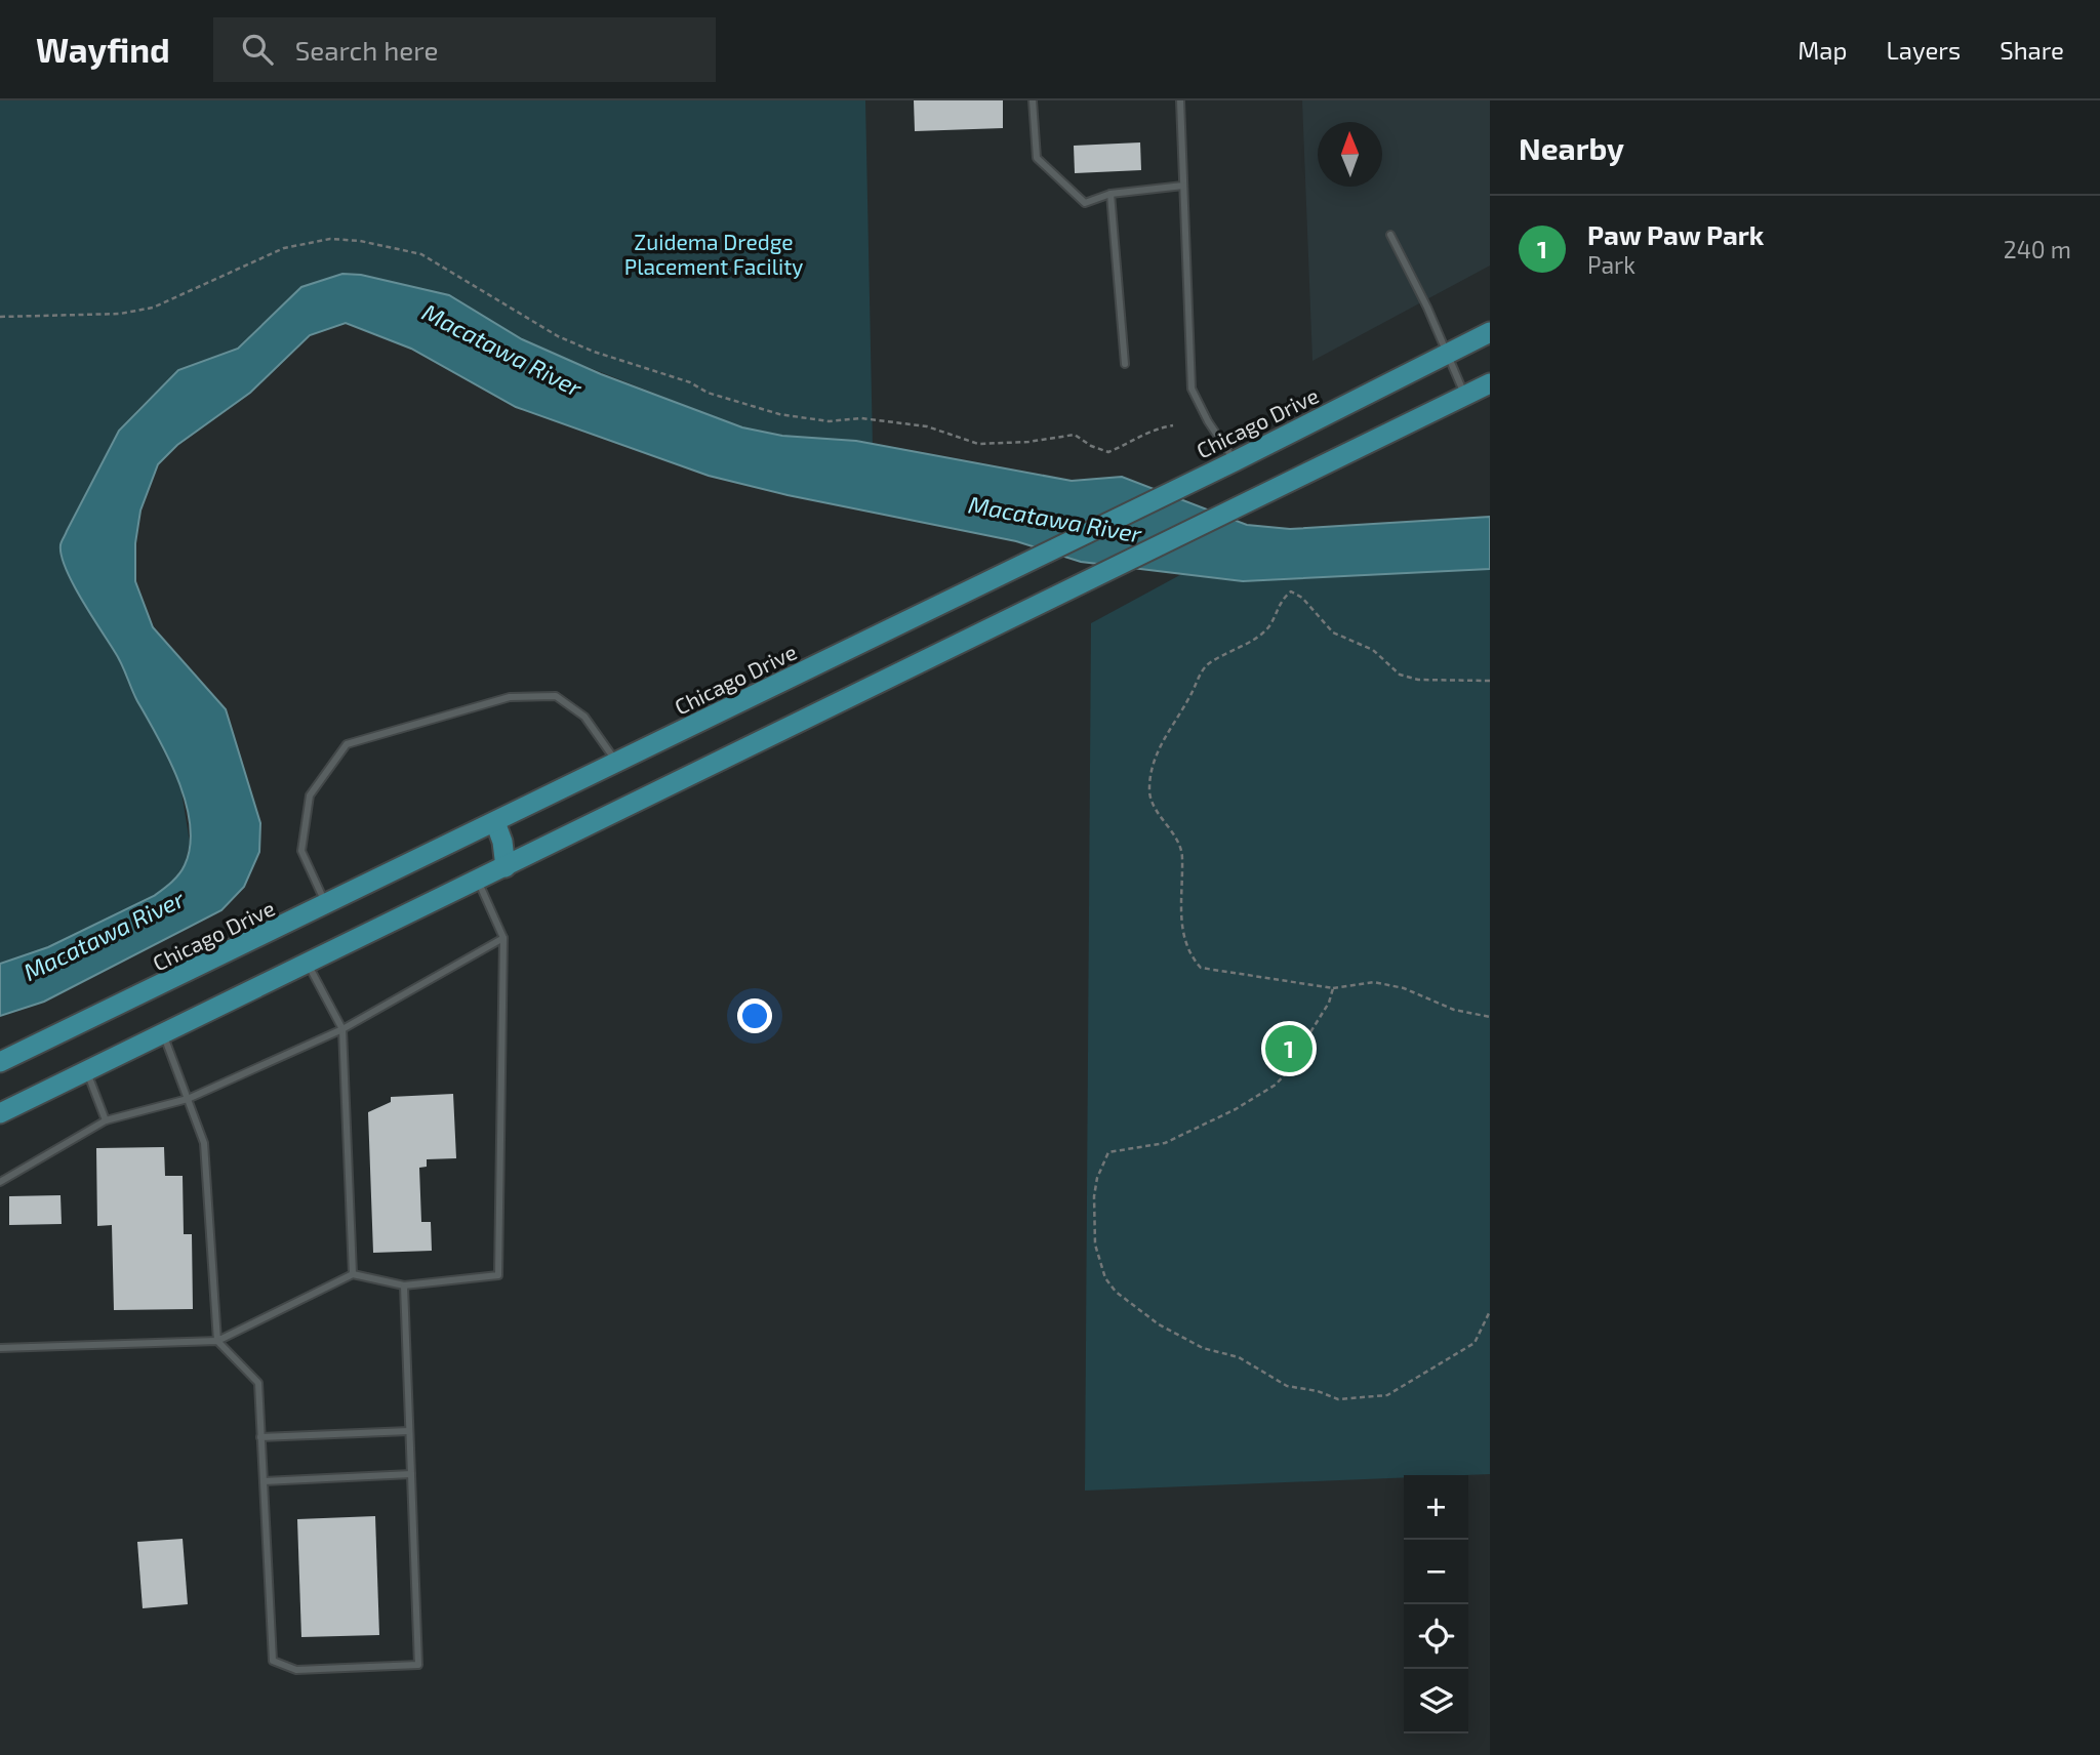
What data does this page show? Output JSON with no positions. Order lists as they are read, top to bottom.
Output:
{
  "streets": {
    "main road": ["Chicago Drive"]
  },
  "water": ["Macatawa River"],
  "parks": ["Zuidema Dredge Placement Facility"],
  "north": "top",
  "page": {
    "header": "Wayfind",
    "search": "Search here",
    "nav": ["Map", "Layers", "Share"],
    "heading": "Nearby",
    "list": [
      {
        "mark": "1",
        "name": "Paw Paw Park",
        "note": "Park",
        "value": "240 m"
      }
    ],
    "pins": "1",
    "map_buttons": ["+", "−"]
  }
}
